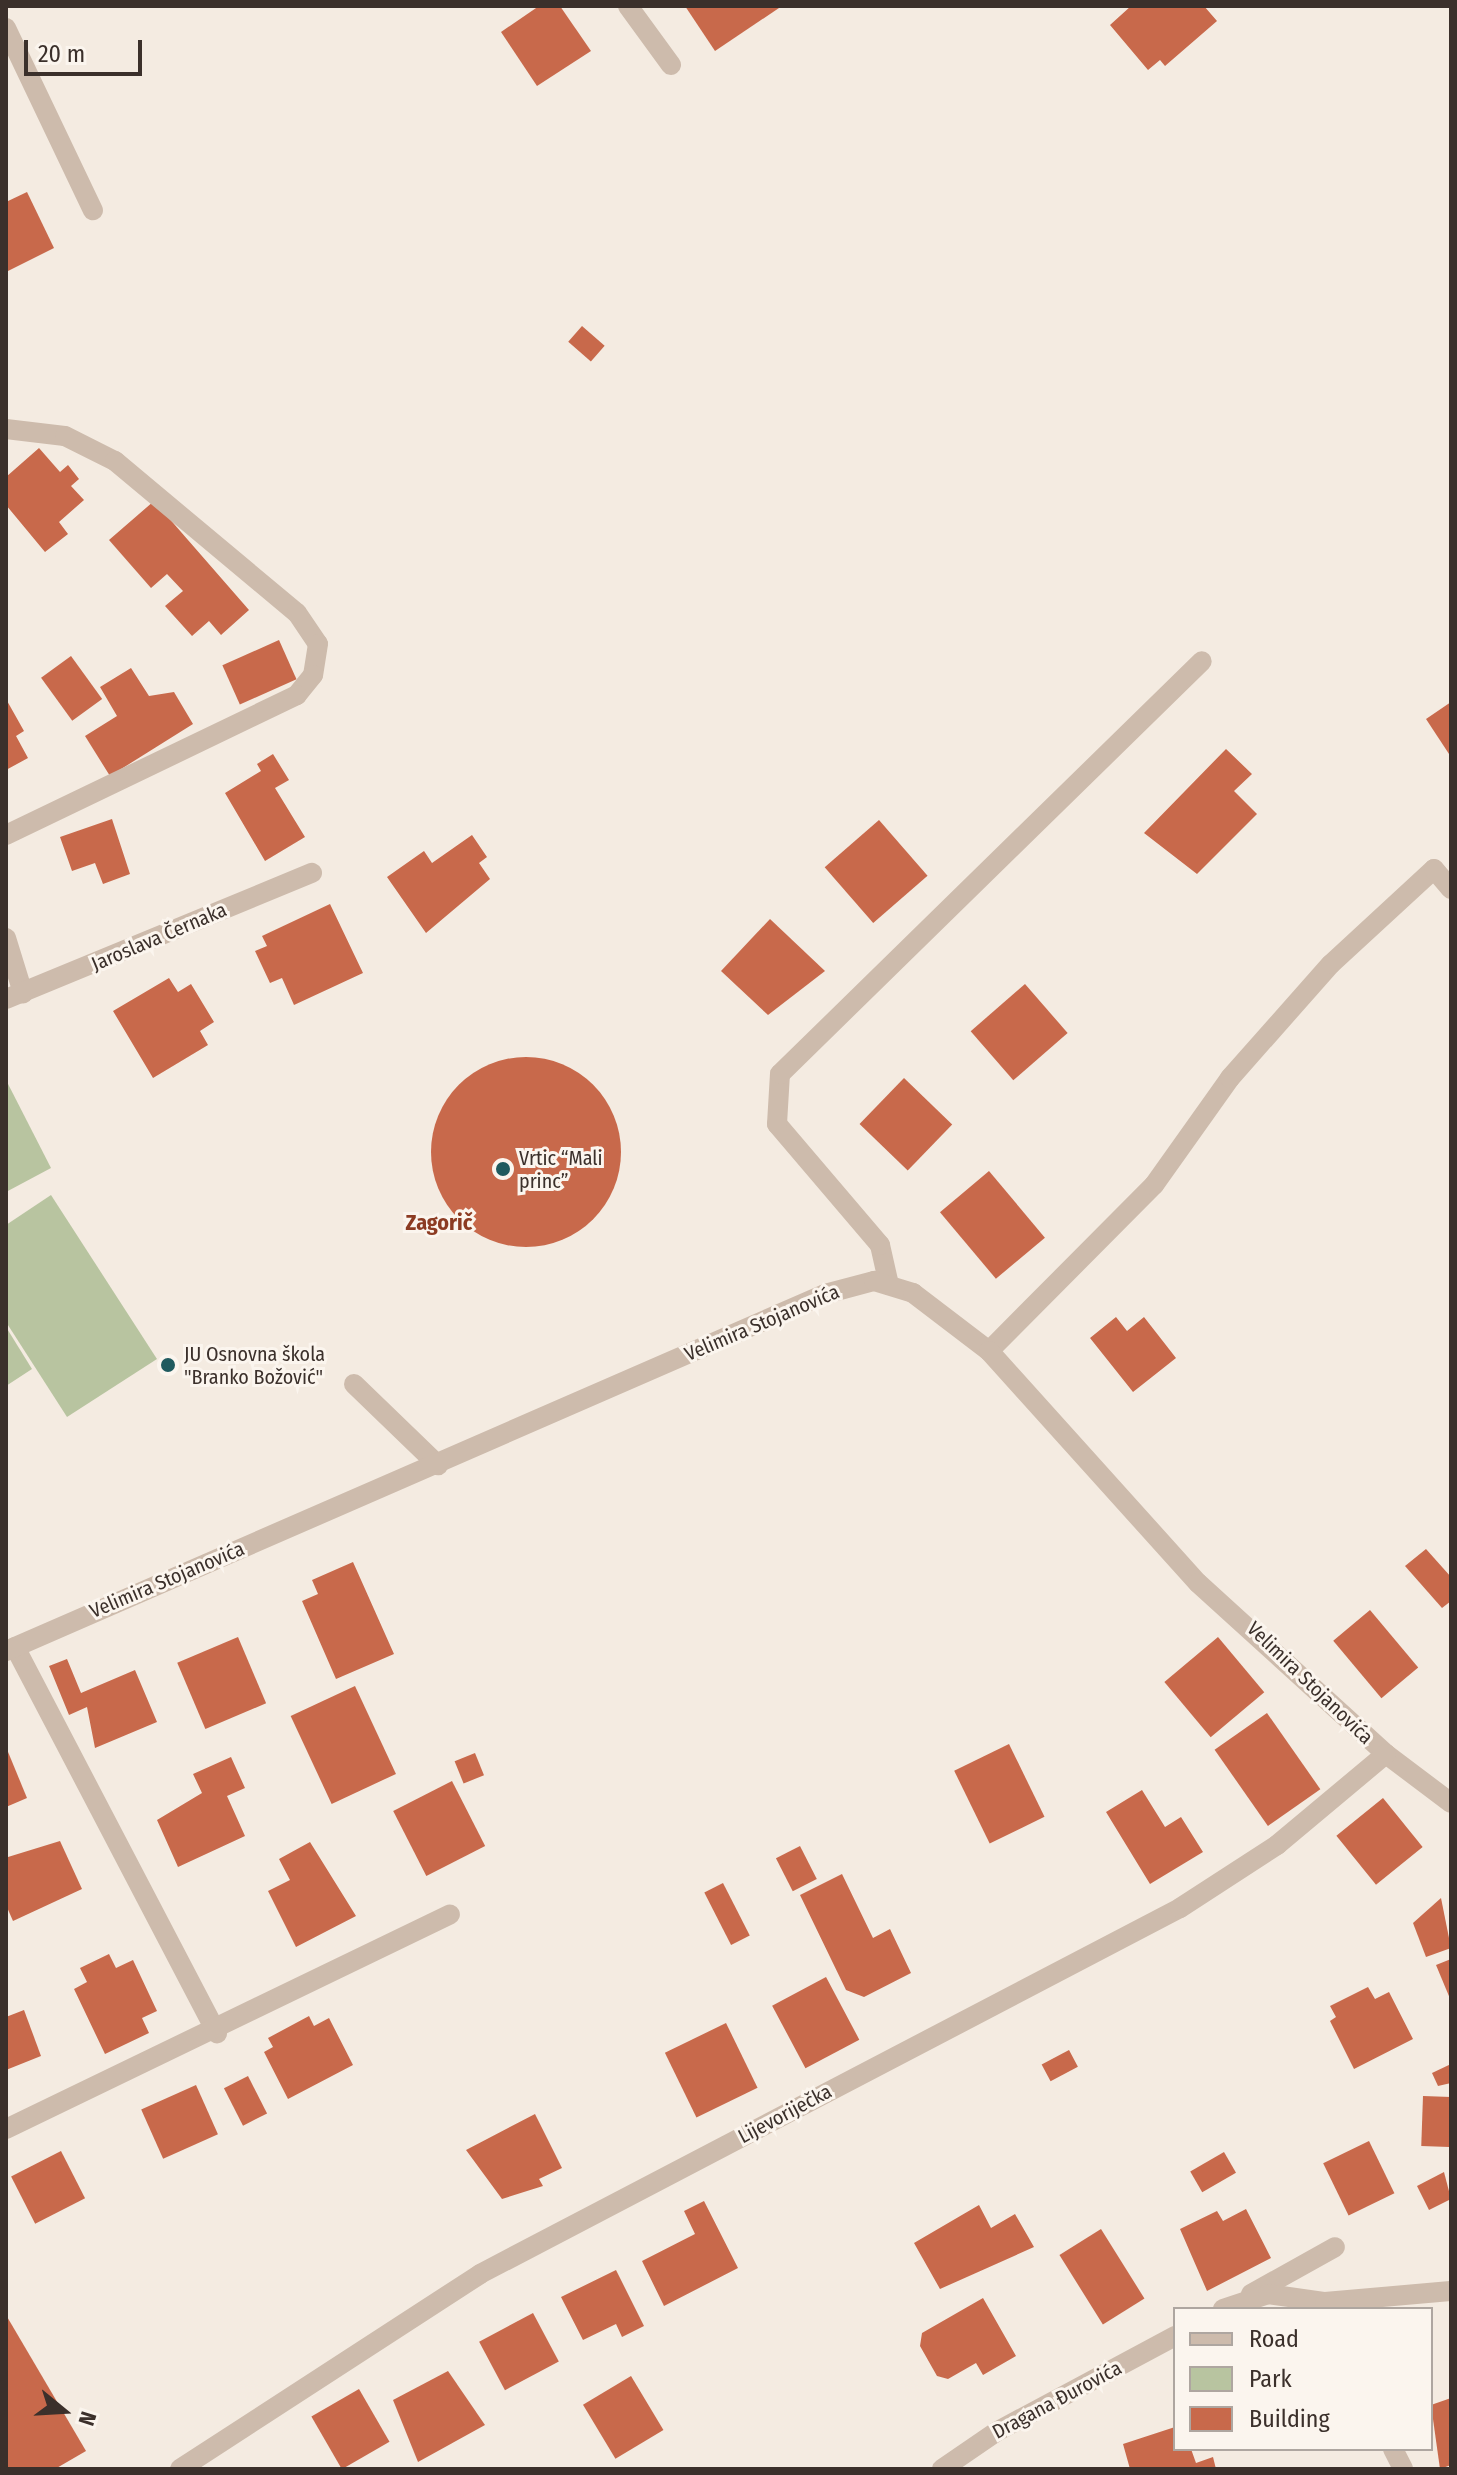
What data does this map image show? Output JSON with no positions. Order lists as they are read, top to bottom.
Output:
{
  "streets": {
    "street": [
      "Jaroslava Černaka",
      "Velimira Stojanovića",
      "Lijevoriječka",
      "Dragana Đurovića"
    ]
  },
  "crossings": [
    ["Velimira Stojanovića", "Lijevoriječka"]
  ],
  "districts": ["Zagorič"],
  "places": ["Vrtic “Mali princ”", "JU Osnovna škola \"Branko Božović\""],
  "legend": ["Road", "Park", "Building"],
  "scale_bar": "20 m",
  "north": "right"
}
